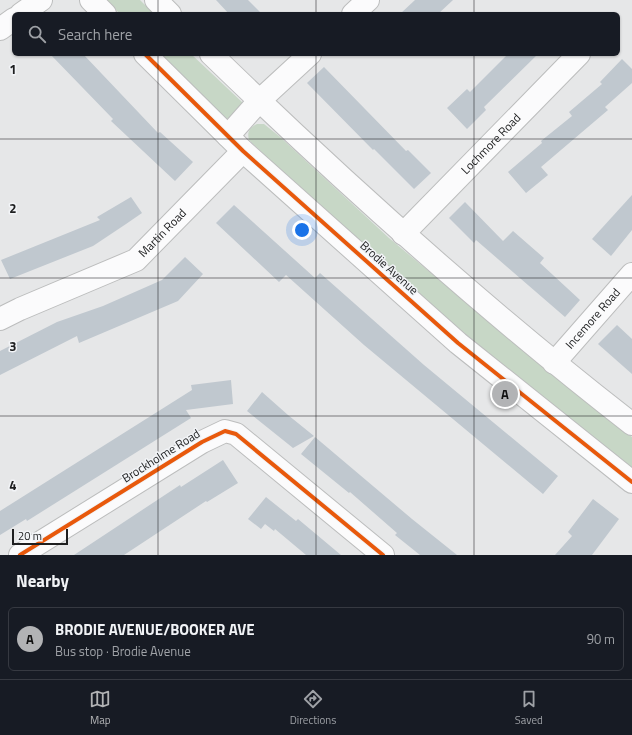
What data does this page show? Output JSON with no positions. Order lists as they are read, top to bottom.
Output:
{
  "streets": {
    "street": [
      "Lochmore Road",
      "Martin Road",
      "Brodie Avenue",
      "Incemore Road",
      "Brockholme Road"
    ]
  },
  "crossings": [
    ["Martin Road", "Brodie Avenue"]
  ],
  "scale_bar": "20 m",
  "page": {
    "search": "Search here",
    "pins": "A",
    "scale": "20 m",
    "heading": "Nearby",
    "list": [
      {
        "mark": "A",
        "name": "BRODIE AVENUE/BOOKER AVE",
        "note": "Bus stop · Brodie Avenue",
        "value": "90 m"
      }
    ],
    "nav": ["Map", "Directions", "Saved"]
  },
  "grid": {
    "rows": [
      "1",
      "2",
      "3",
      "4"
    ]
  }
}
